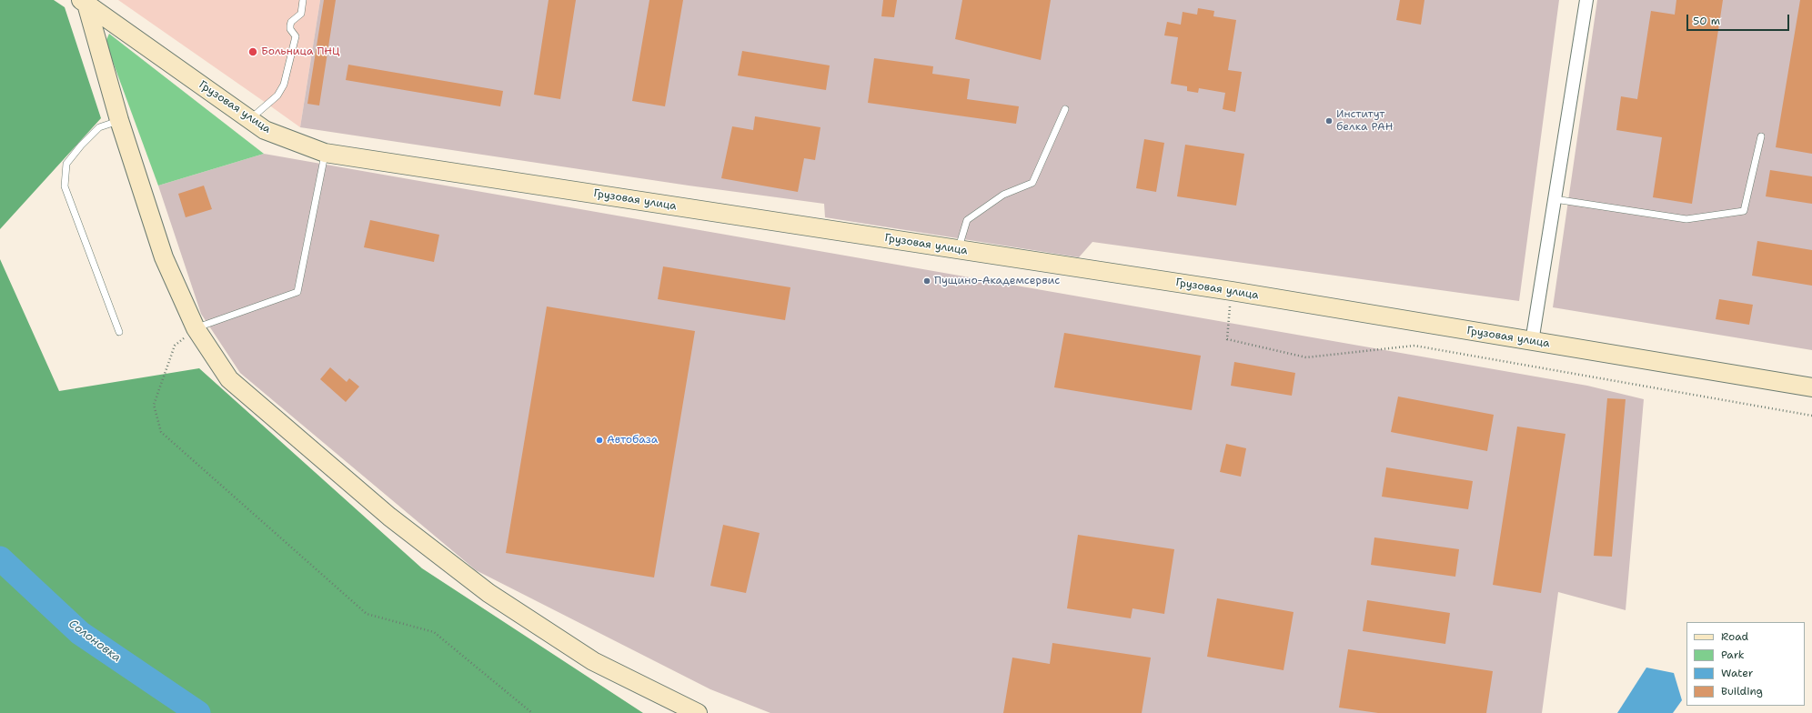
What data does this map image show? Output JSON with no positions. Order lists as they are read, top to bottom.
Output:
{
  "streets": {
    "street": ["Грузовая улица"]
  },
  "water": ["Солоновка"],
  "places": [
    "Больница ПНЦ",
    "Институт белка РАН",
    "Пущино-Академсервис",
    "Автобаза"
  ],
  "legend": [
    "Road",
    "Park",
    "Water",
    "Building"
  ],
  "scale_bar": "50 m"
}
